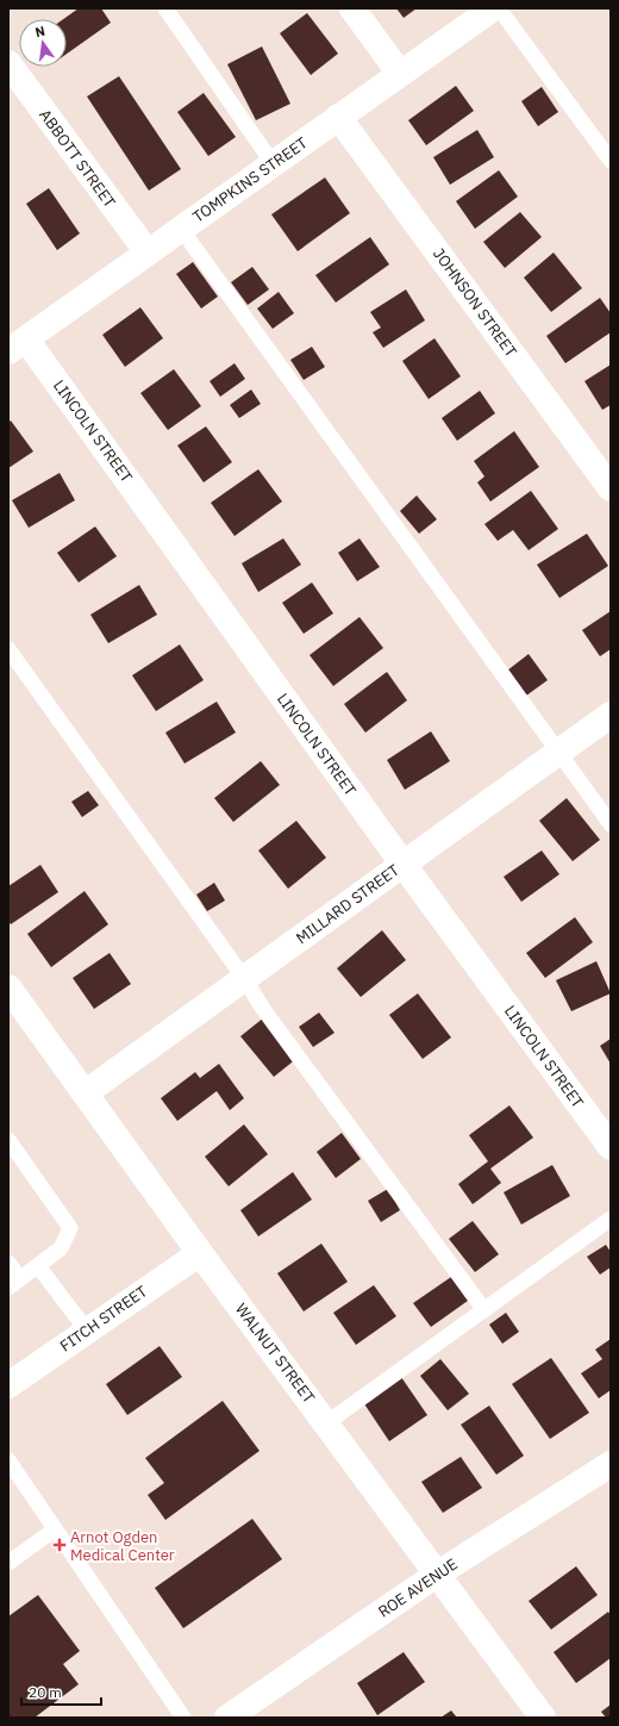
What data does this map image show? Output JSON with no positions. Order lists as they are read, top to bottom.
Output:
{
  "streets": {
    "street": [
      "ABBOTT STREET",
      "TOMPKINS STREET",
      "JOHNSON STREET",
      "LINCOLN STREET",
      "MILLARD STREET",
      "FITCH STREET",
      "WALNUT STREET",
      "ROE AVENUE"
    ]
  },
  "crossings": [
    ["ABBOTT STREET", "TOMPKINS STREET"],
    ["TOMPKINS STREET", "JOHNSON STREET"],
    ["TOMPKINS STREET", "LINCOLN STREET"],
    ["LINCOLN STREET", "MILLARD STREET"],
    ["MILLARD STREET", "WALNUT STREET"],
    ["FITCH STREET", "WALNUT STREET"],
    ["WALNUT STREET", "ROE AVENUE"]
  ],
  "places": {
    "health": ["Arnot Ogden Medical Center"]
  },
  "scale_bar": "20 m",
  "north": "top"
}
